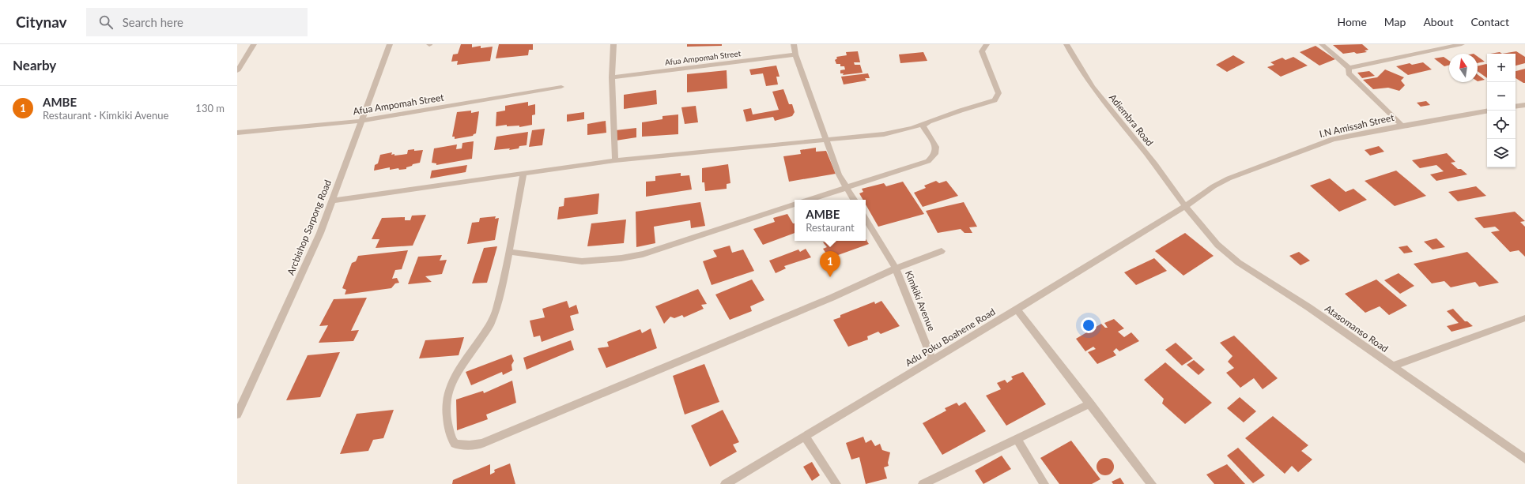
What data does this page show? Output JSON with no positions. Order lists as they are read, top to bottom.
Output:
{
  "streets": {
    "street": [
      "Afua Ampomah Street",
      "Adiembra Road",
      "I.N Amissah Street",
      "Arcbishop Sarpong Road",
      "Kimkiki Avenue",
      "Atasomanso Road",
      "Adu Poku Boahene Road"
    ]
  },
  "crossings": [
    ["Afua Ampomah Street", "Arcbishop Sarpong Road"],
    ["Adiembra Road", "I.N Amissah Street"],
    ["Adiembra Road", "Atasomanso Road"],
    ["Adiembra Road", "Adu Poku Boahene Road"],
    ["I.N Amissah Street", "Atasomanso Road"],
    ["I.N Amissah Street", "Adu Poku Boahene Road"],
    ["Kimkiki Avenue", "Adu Poku Boahene Road"],
    ["Atasomanso Road", "Adu Poku Boahene Road"]
  ],
  "north": "top",
  "page": {
    "header": "Citynav",
    "search": "Search here",
    "nav": [
      "Home",
      "Map",
      "About",
      "Contact"
    ],
    "heading": "Nearby",
    "map_buttons": ["+", "−"],
    "list": [
      {
        "mark": "1",
        "name": "AMBE",
        "note": "Restaurant · Kimkiki Avenue",
        "value": "130 m"
      }
    ],
    "popup": ["AMBE", "Restaurant"],
    "pins": "1"
  }
}
